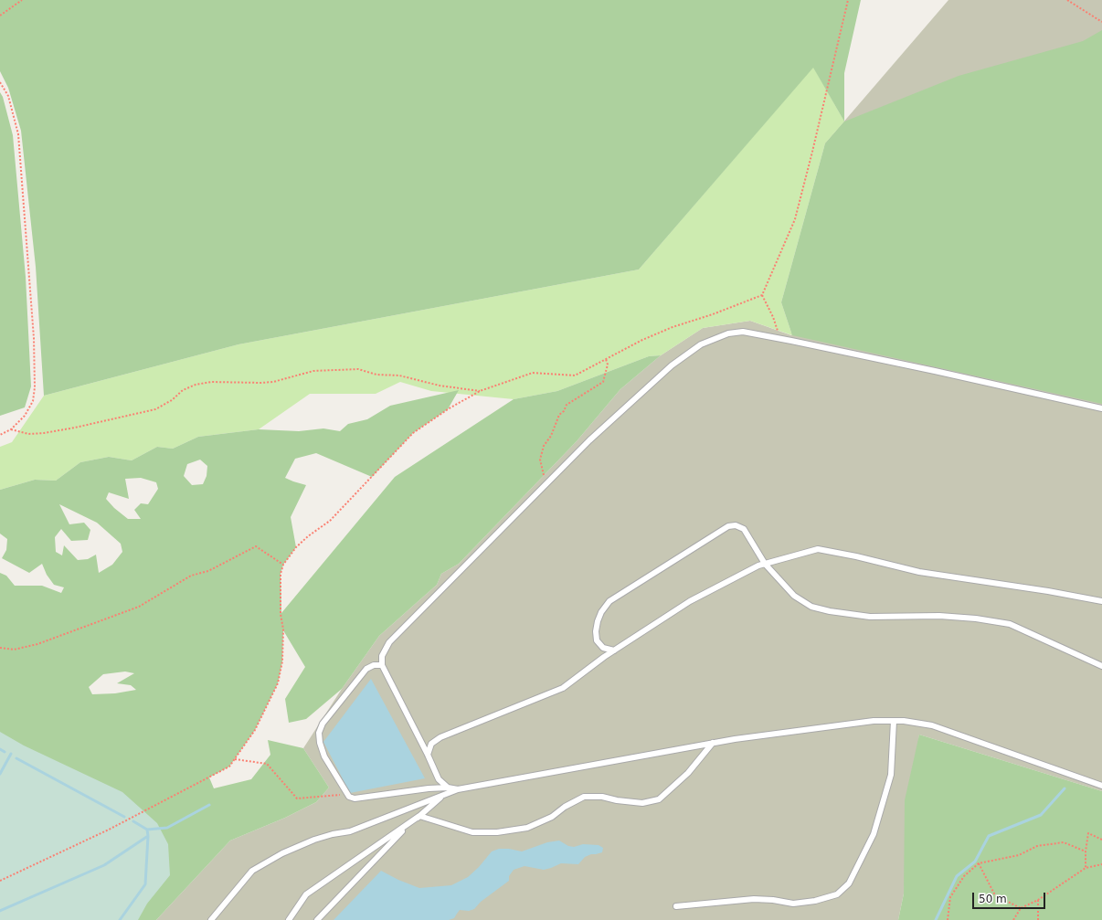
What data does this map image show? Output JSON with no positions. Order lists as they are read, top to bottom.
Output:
{
  "scale_bar": "50 m"
}
